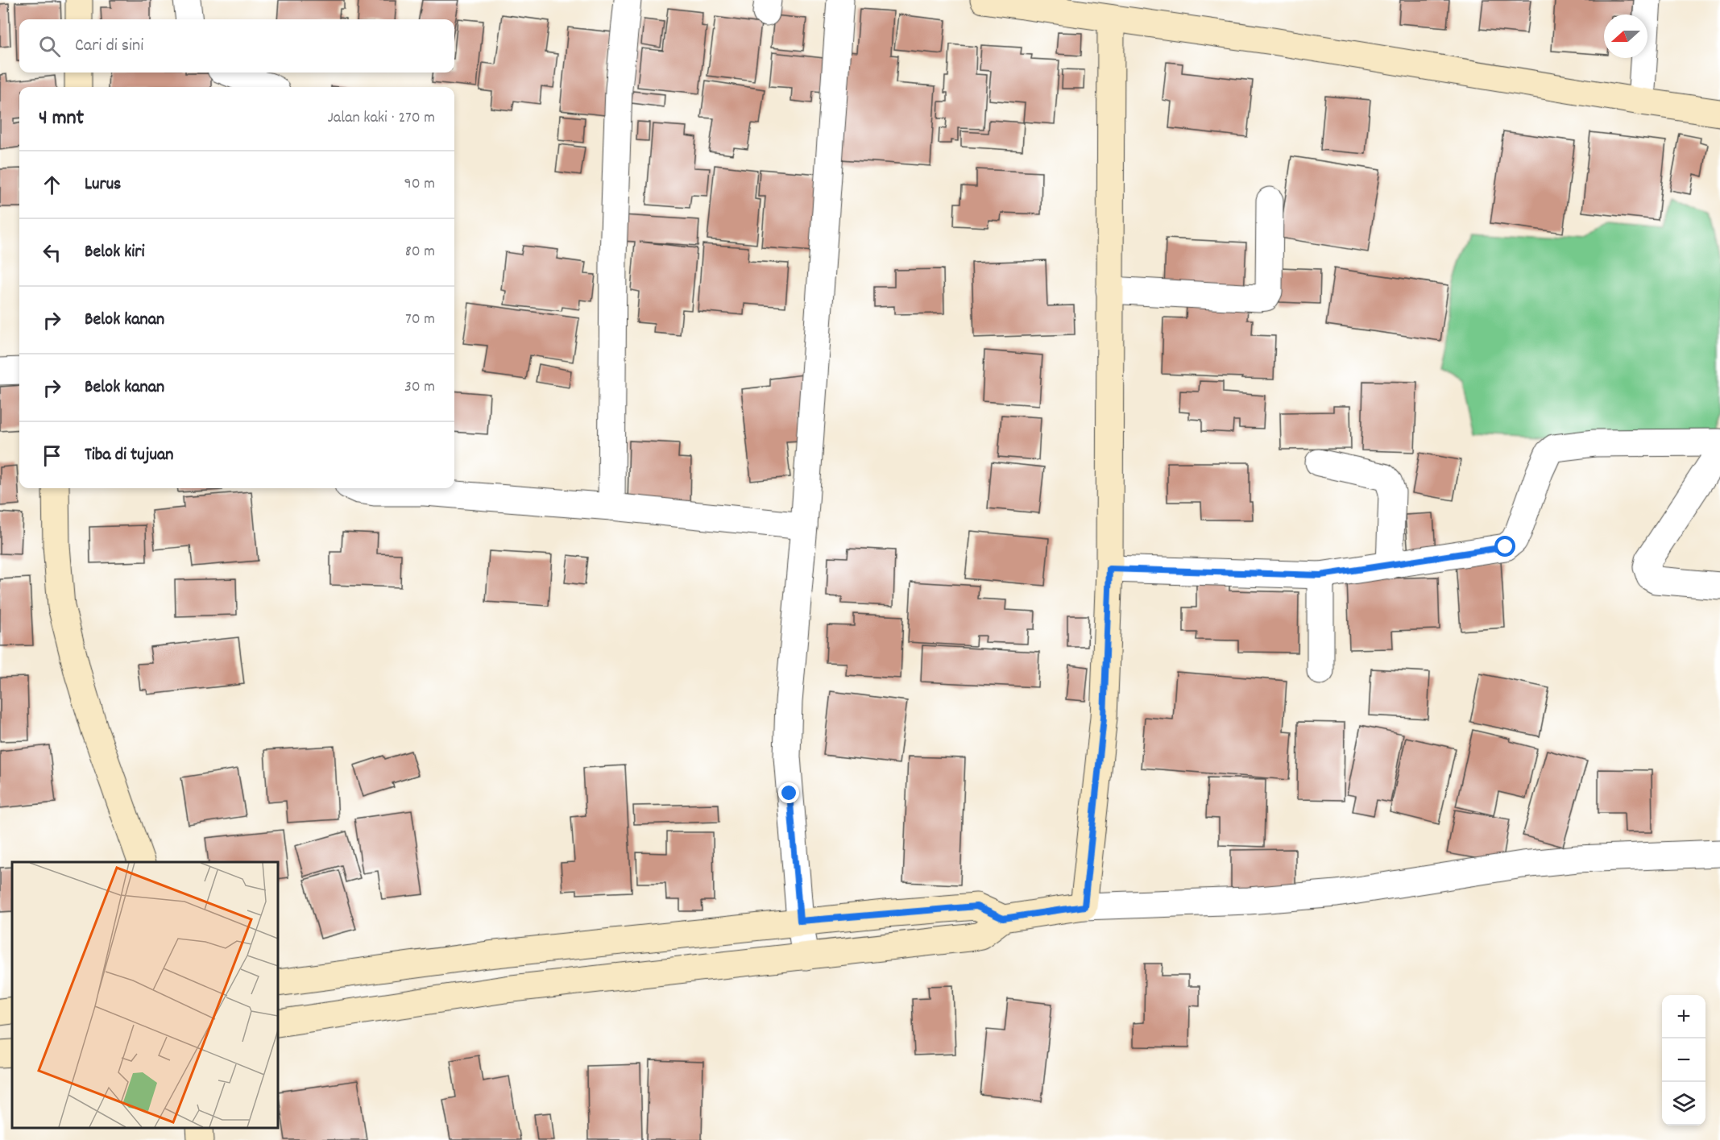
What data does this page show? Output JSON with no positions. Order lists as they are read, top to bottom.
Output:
{
  "north": "left",
  "page": {
    "search": "Cari di sini",
    "heading": ["4 mnt", "Jalan kaki · 270 m"],
    "list": [
      ["Lurus", "90 m"],
      ["Belok kiri", "80 m"],
      ["Belok kanan", "70 m"],
      ["Belok kanan", "30 m"],
      "Tiba di tujuan"
    ],
    "map_buttons": ["+", "−"]
  }
}
